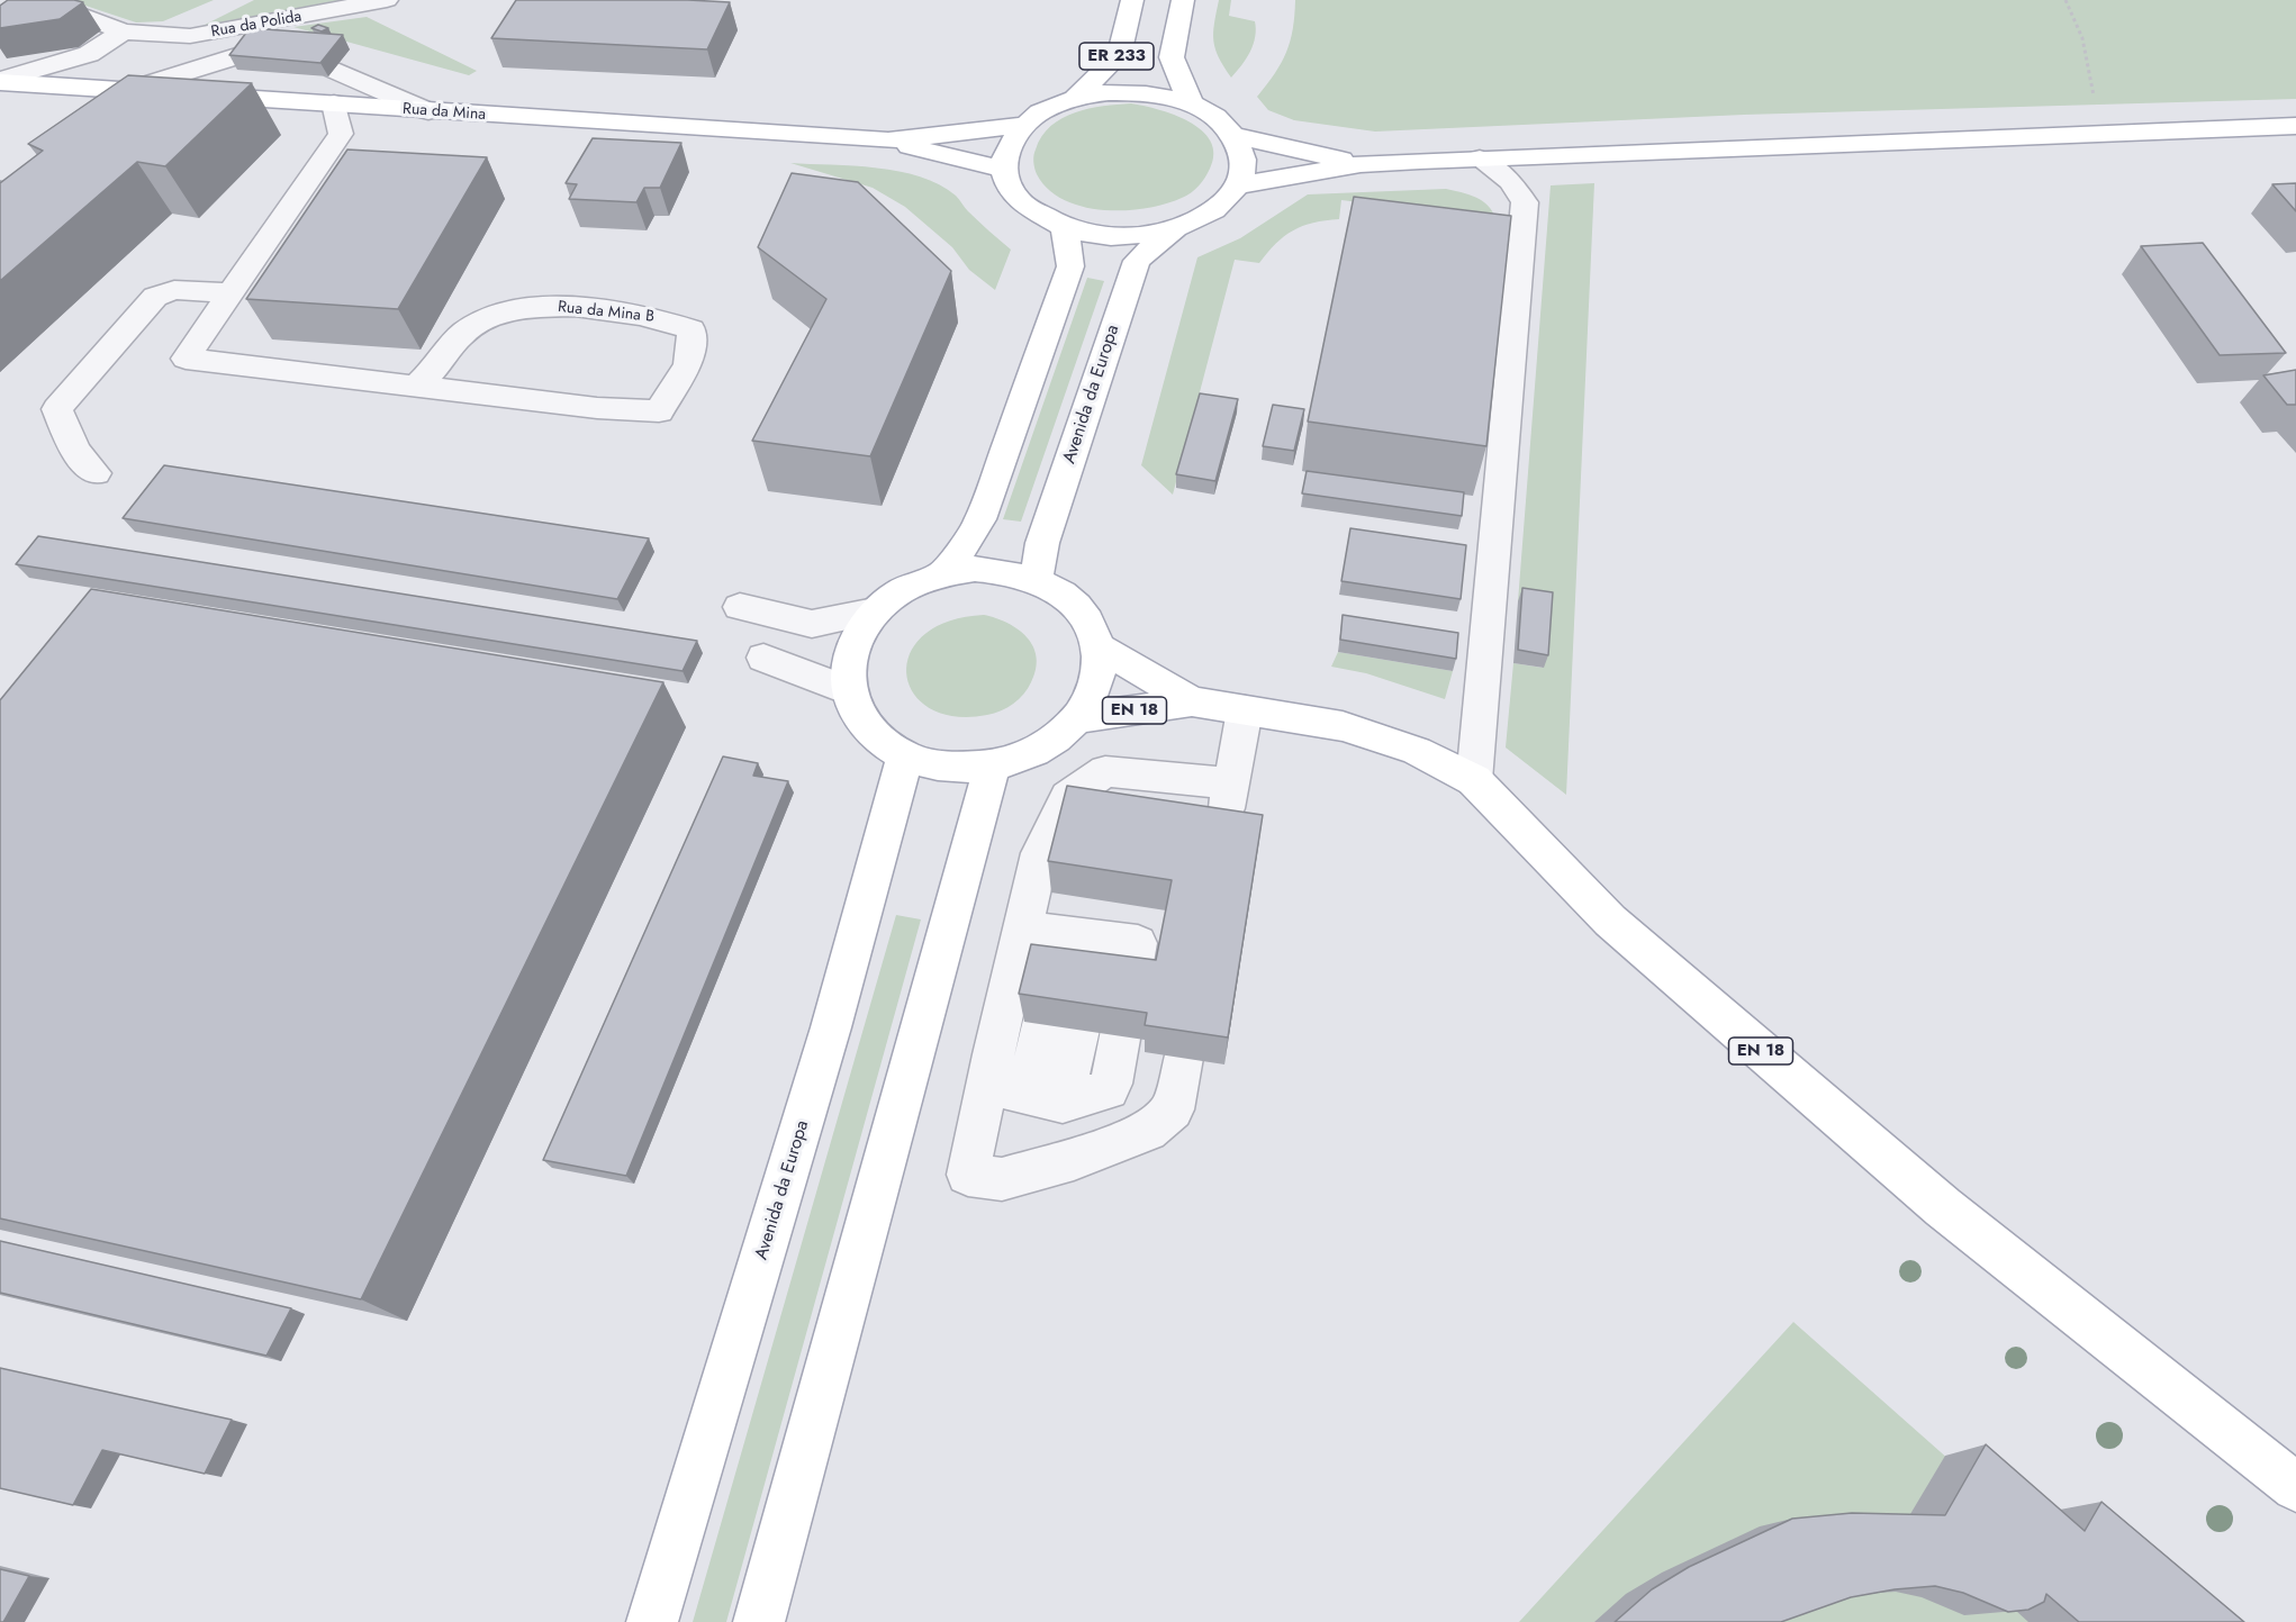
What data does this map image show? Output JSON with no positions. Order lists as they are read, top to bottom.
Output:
{
  "streets": {
    "main road": [
      "ER 233",
      "Rua da Mina",
      "Avenida da Europa",
      "EN 18"
    ],
    "street": ["Rua da Polida", "Rua da Mina B"]
  },
  "crossings": [
    ["ER 233", "Avenida da Europa"],
    ["Avenida da Europa", "EN 18"]
  ]
}
